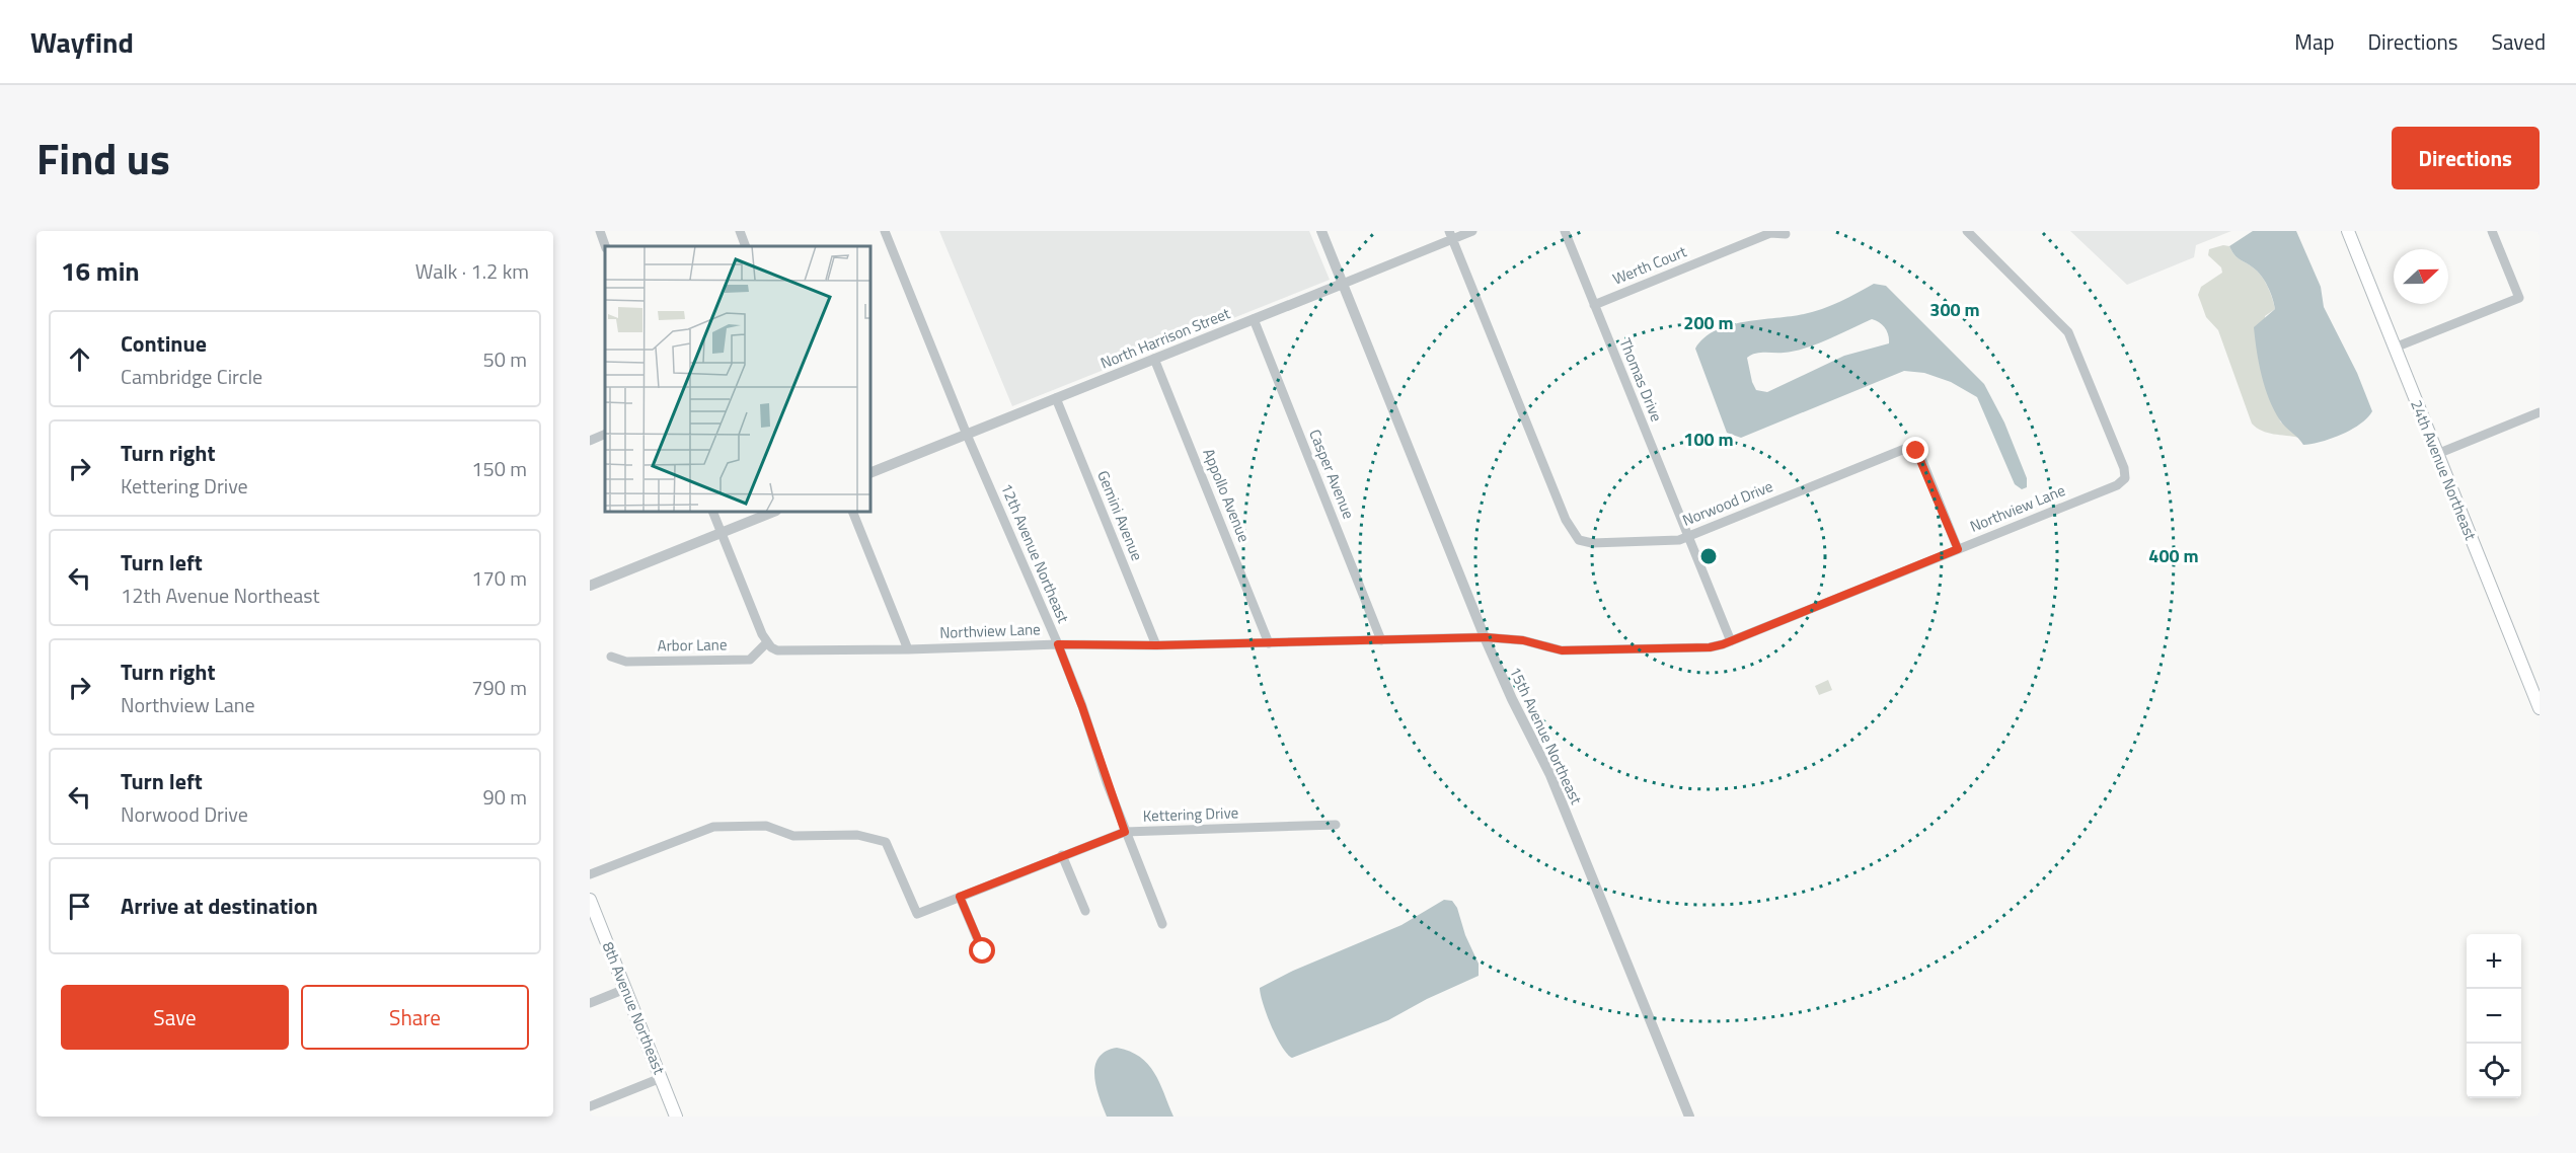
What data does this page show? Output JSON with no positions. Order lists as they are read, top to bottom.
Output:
{
  "streets": {
    "main road": ["24th Avenue Northeast", "8th Avenue Northeast"],
    "street": [
      "Werth Court",
      "North Harrison Street",
      "Thomas Drive",
      "Casper Avenue",
      "Appollo Avenue",
      "Norwood Drive",
      "Northview Lane",
      "Gemini Avenue",
      "12th Avenue Northeast",
      "Arbor Lane",
      "15th Avenue Northeast",
      "Kettering Drive"
    ]
  },
  "crossings": [
    ["Werth Court", "Thomas Drive"],
    ["North Harrison Street", "Casper Avenue"],
    ["North Harrison Street", "Appollo Avenue"],
    ["North Harrison Street", "Norwood Drive"],
    ["North Harrison Street", "Gemini Avenue"],
    ["North Harrison Street", "12th Avenue Northeast"],
    ["North Harrison Street", "15th Avenue Northeast"],
    ["Thomas Drive", "Norwood Drive"],
    ["Thomas Drive", "Northview Lane"],
    ["Casper Avenue", "Northview Lane"],
    ["Appollo Avenue", "Northview Lane"],
    ["Norwood Drive", "Northview Lane"],
    ["Northview Lane", "Gemini Avenue"],
    ["Northview Lane", "12th Avenue Northeast"],
    ["Northview Lane", "Arbor Lane"],
    ["Northview Lane", "15th Avenue Northeast"],
    ["12th Avenue Northeast", "Kettering Drive"]
  ],
  "north": "right",
  "page": {
    "header": "Wayfind",
    "nav": ["Map", "Directions", "Saved"],
    "title": "Find us",
    "buttons": [
      "Directions",
      ["Save", "Share"]
    ],
    "heading": ["16 min", "Walk · 1.2 km"],
    "list": [
      ["Continue", "Cambridge Circle", "50 m"],
      ["Turn right", "Kettering Drive", "150 m"],
      ["Turn left", "12th Avenue Northeast", "170 m"],
      ["Turn right", "Northview Lane", "790 m"],
      ["Turn left", "Norwood Drive", "90 m"],
      "Arrive at destination"
    ],
    "map_buttons": ["+", "−"]
  },
  "rings": [
    "300 m",
    "200 m",
    "100 m",
    "400 m"
  ]
}
